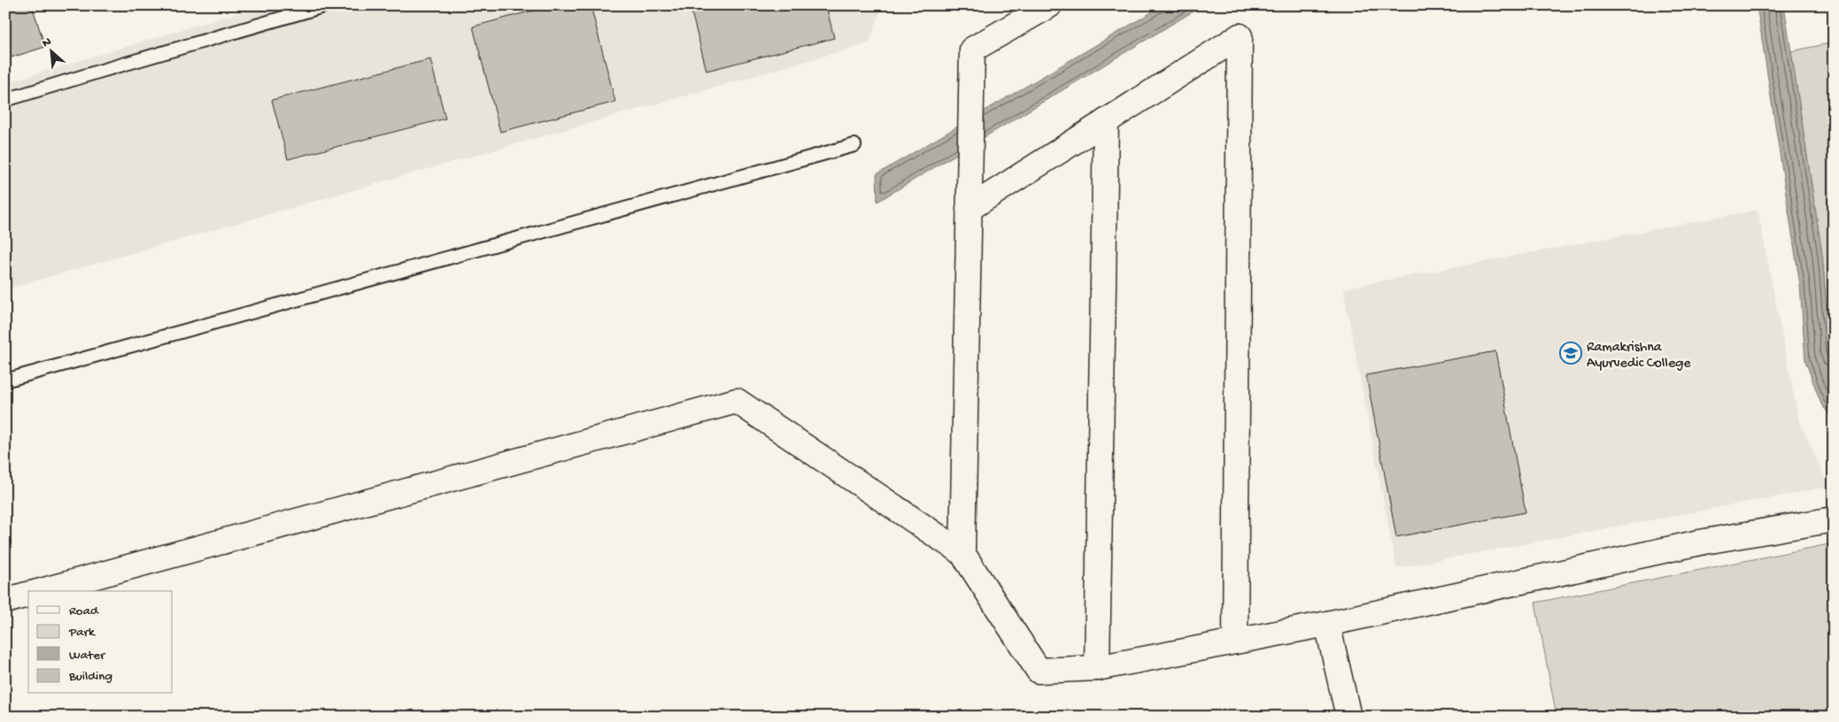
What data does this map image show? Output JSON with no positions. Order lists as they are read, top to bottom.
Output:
{
  "places": {
    "school or university": ["Ramakrishna Ayurvedic College"]
  },
  "legend": [
    "Road",
    "Park",
    "Water",
    "Building"
  ],
  "north": "top left"
}
